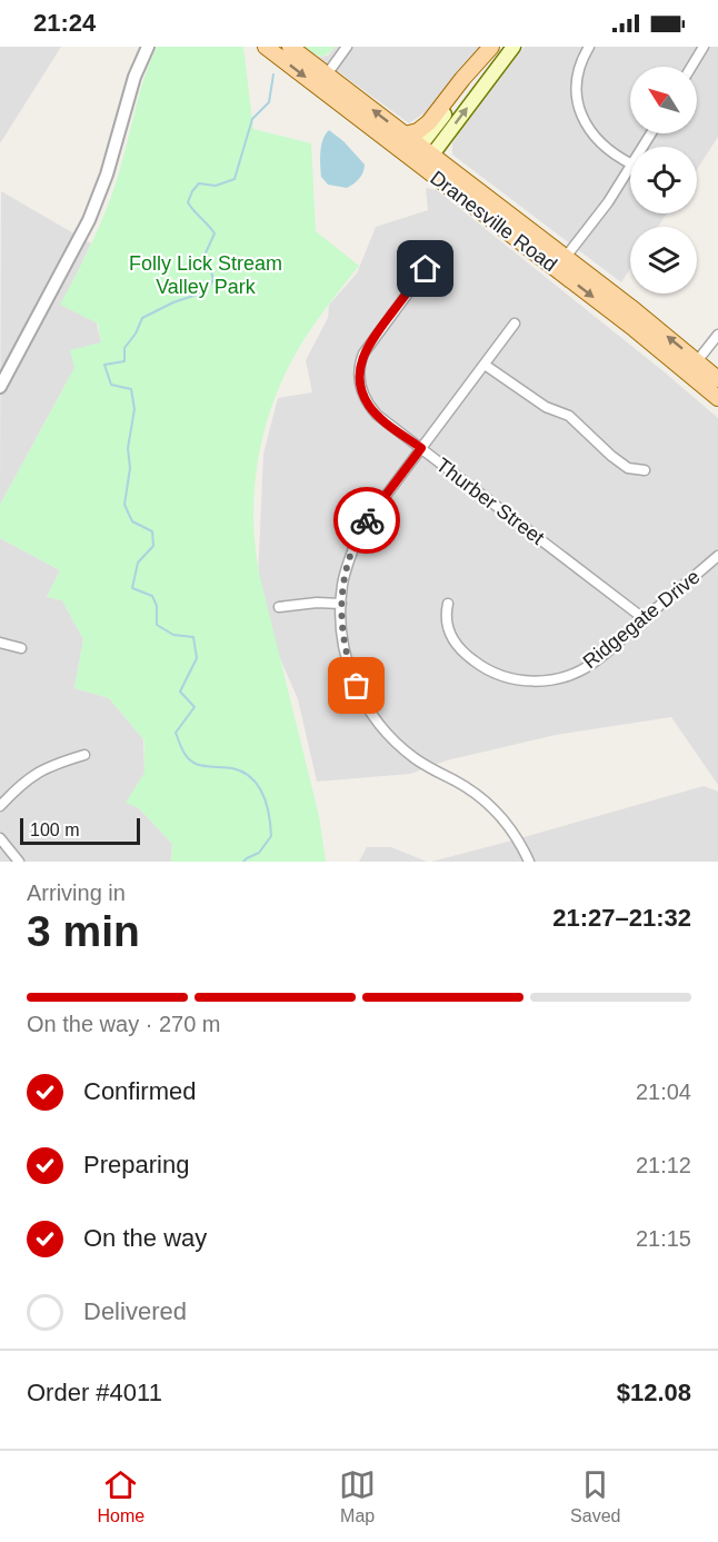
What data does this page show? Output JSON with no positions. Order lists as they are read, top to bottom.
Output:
{
  "streets": {
    "main road": ["Dranesville Road"],
    "street": ["Thurber Street", "Ridgegate Drive"]
  },
  "crossings": [
    ["Thurber Street", "Ridgegate Drive"]
  ],
  "parks": ["Folly Lick Stream Valley Park"],
  "scale_bar": "100 m",
  "north": "top left",
  "page": {
    "status": "21:24",
    "scale": "100 m",
    "heading": ["3 min", "Arriving in", "21:27–21:32"],
    "panel": ["Order #4011", "$12.08"],
    "bar": "On the way · 270 m",
    "list": [
      ["Confirmed", "21:04"],
      ["Preparing", "21:12"],
      ["On the way", "21:15"],
      "Delivered"
    ],
    "tabs": ["Home", "Map", "Saved"]
  }
}
